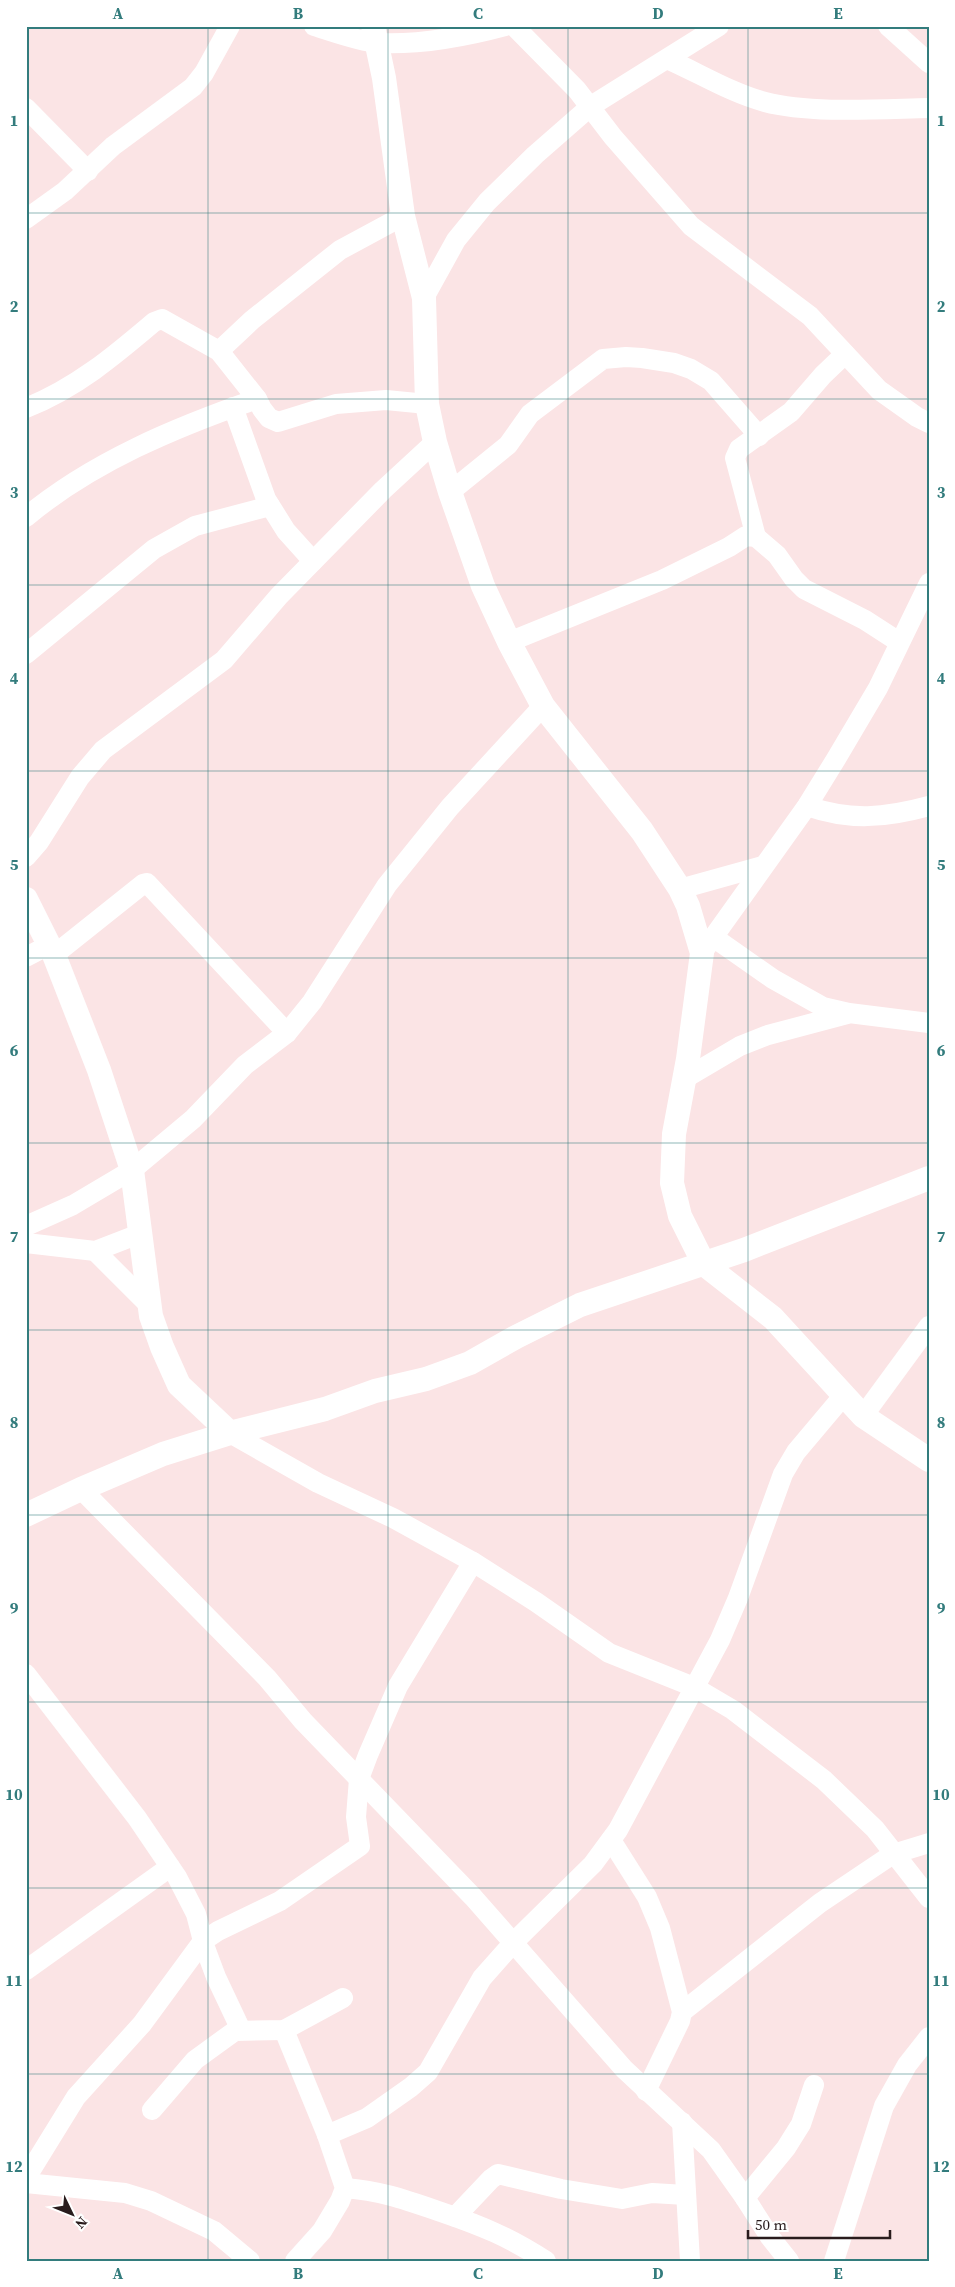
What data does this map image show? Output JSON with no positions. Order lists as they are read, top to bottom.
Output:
{
  "scale_bar": "50 m",
  "north": "bottom right",
  "grid": {
    "columns": [
      "A",
      "B",
      "C",
      "D",
      "E"
    ],
    "rows": [
      "1",
      "2",
      "3",
      "4",
      "5",
      "6",
      "7",
      "8",
      "9",
      "10",
      "11",
      "12"
    ]
  }
}
